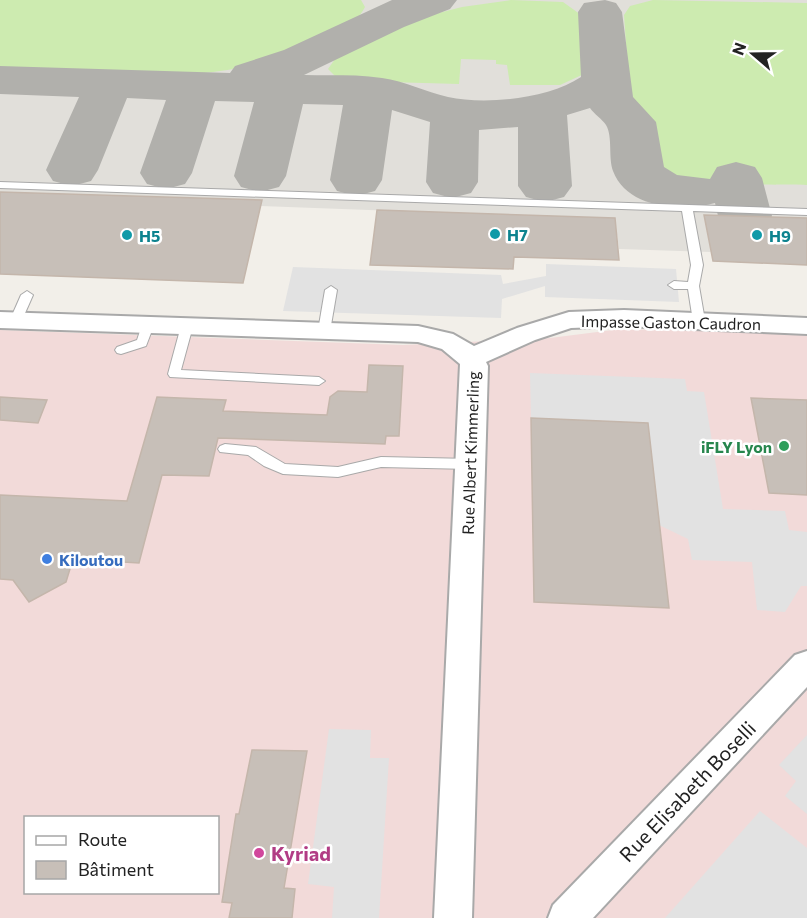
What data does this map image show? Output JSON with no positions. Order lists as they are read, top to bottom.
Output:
{
  "streets": {
    "street": ["Impasse Gaston Caudron", "Rue Albert Kimmerling", "Rue Elisabeth Boselli"]
  },
  "crossings": [
    ["Impasse Gaston Caudron", "Rue Albert Kimmerling"]
  ],
  "places": [
    "H7",
    "H5",
    "H9",
    "iFLY Lyon",
    "Kiloutou",
    "Kyriad"
  ],
  "legend": ["Route", "Bâtiment"],
  "north": "left"
}
